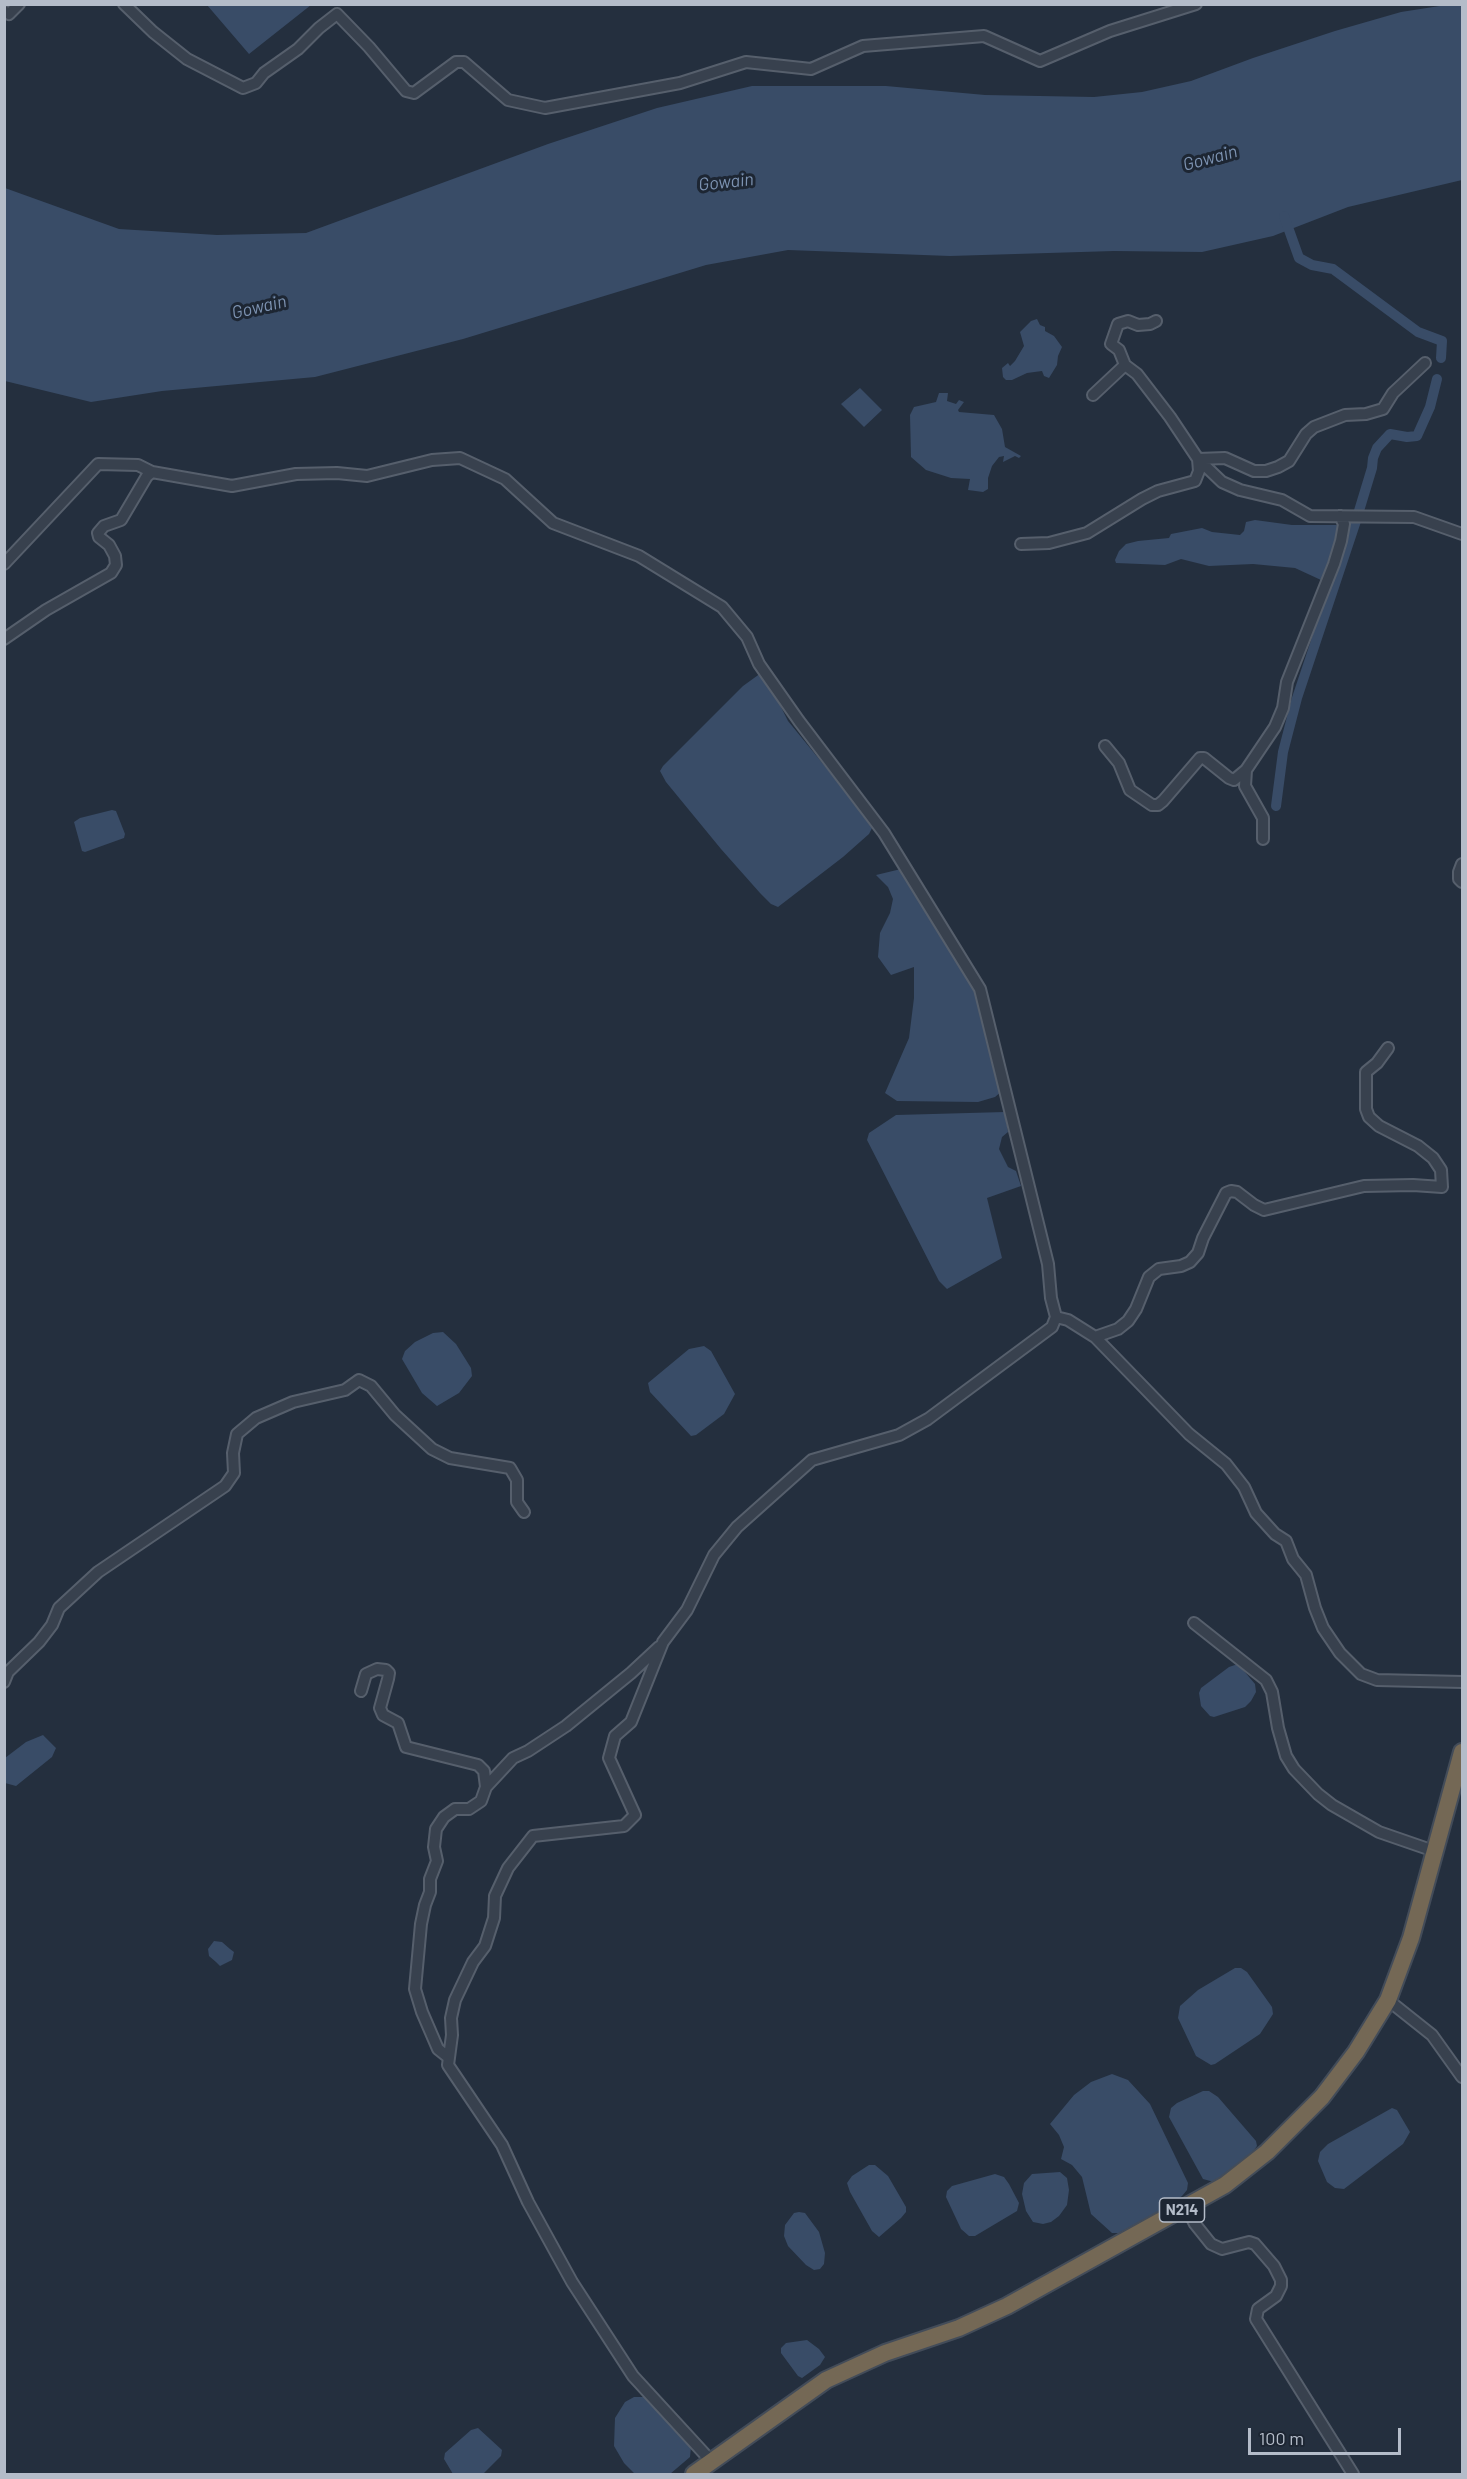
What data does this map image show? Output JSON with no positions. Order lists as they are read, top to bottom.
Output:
{
  "streets": {
    "highway": ["N214"]
  },
  "water": ["Gowain"],
  "scale_bar": "100 m"
}
